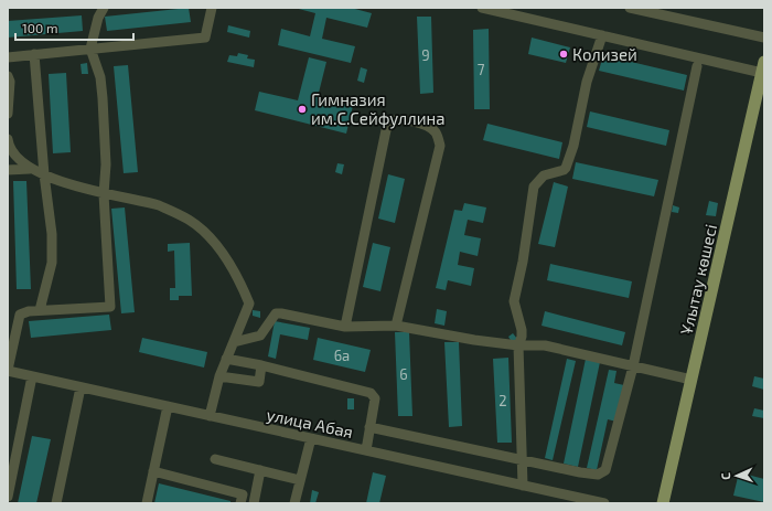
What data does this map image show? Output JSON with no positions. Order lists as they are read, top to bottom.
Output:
{
  "streets": {
    "main road": ["Ұлытау көшесі"],
    "street": ["улица Абая"]
  },
  "places": ["Колизей", "Гимназия им.С.Сейфуллина"],
  "house_numbers": [
    "9",
    "7",
    "6а",
    "6",
    "2"
  ],
  "scale_bar": "100 m",
  "north": "left"
}
